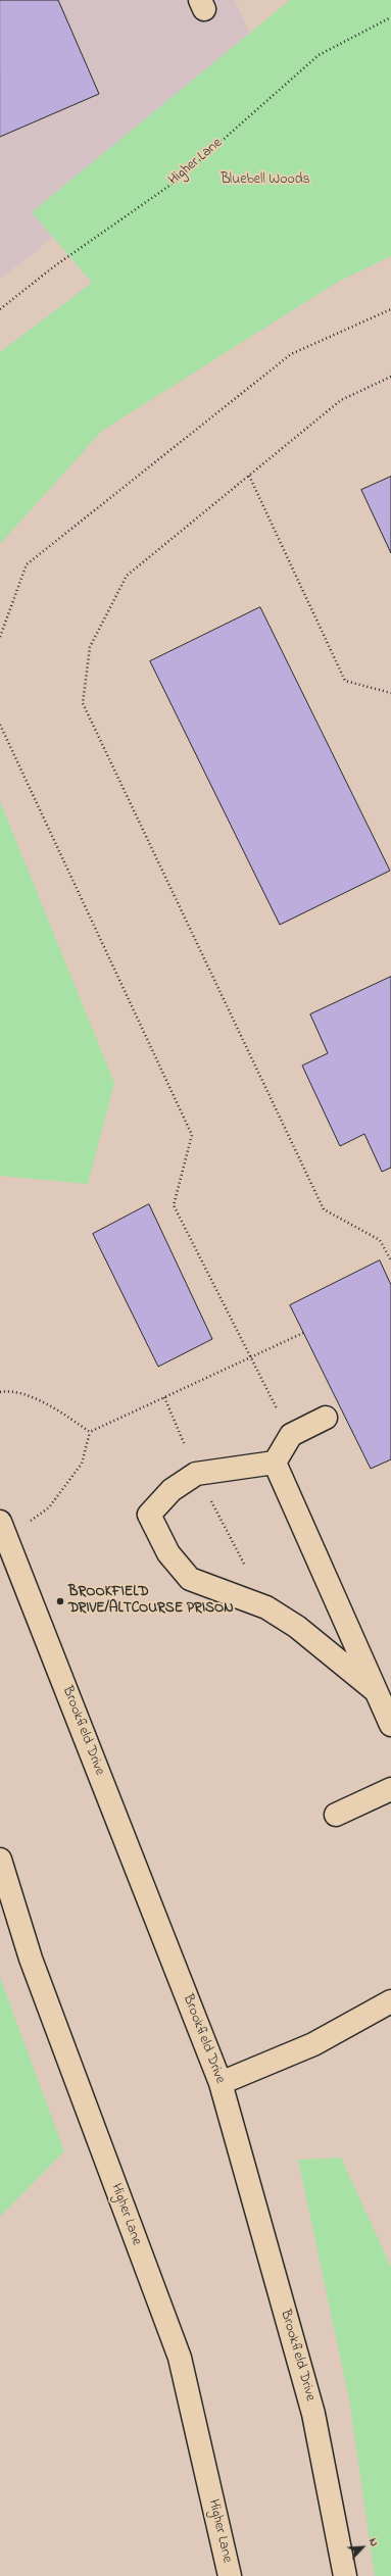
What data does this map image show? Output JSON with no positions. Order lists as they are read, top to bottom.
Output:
{
  "streets": {
    "street": ["Higher Lane", "Brookfield Drive"]
  },
  "parks": ["Bluebell Woods"],
  "places": ["BROOKFIELD DRIVE/ALTCOURSE PRISON"],
  "north": "top right"
}
